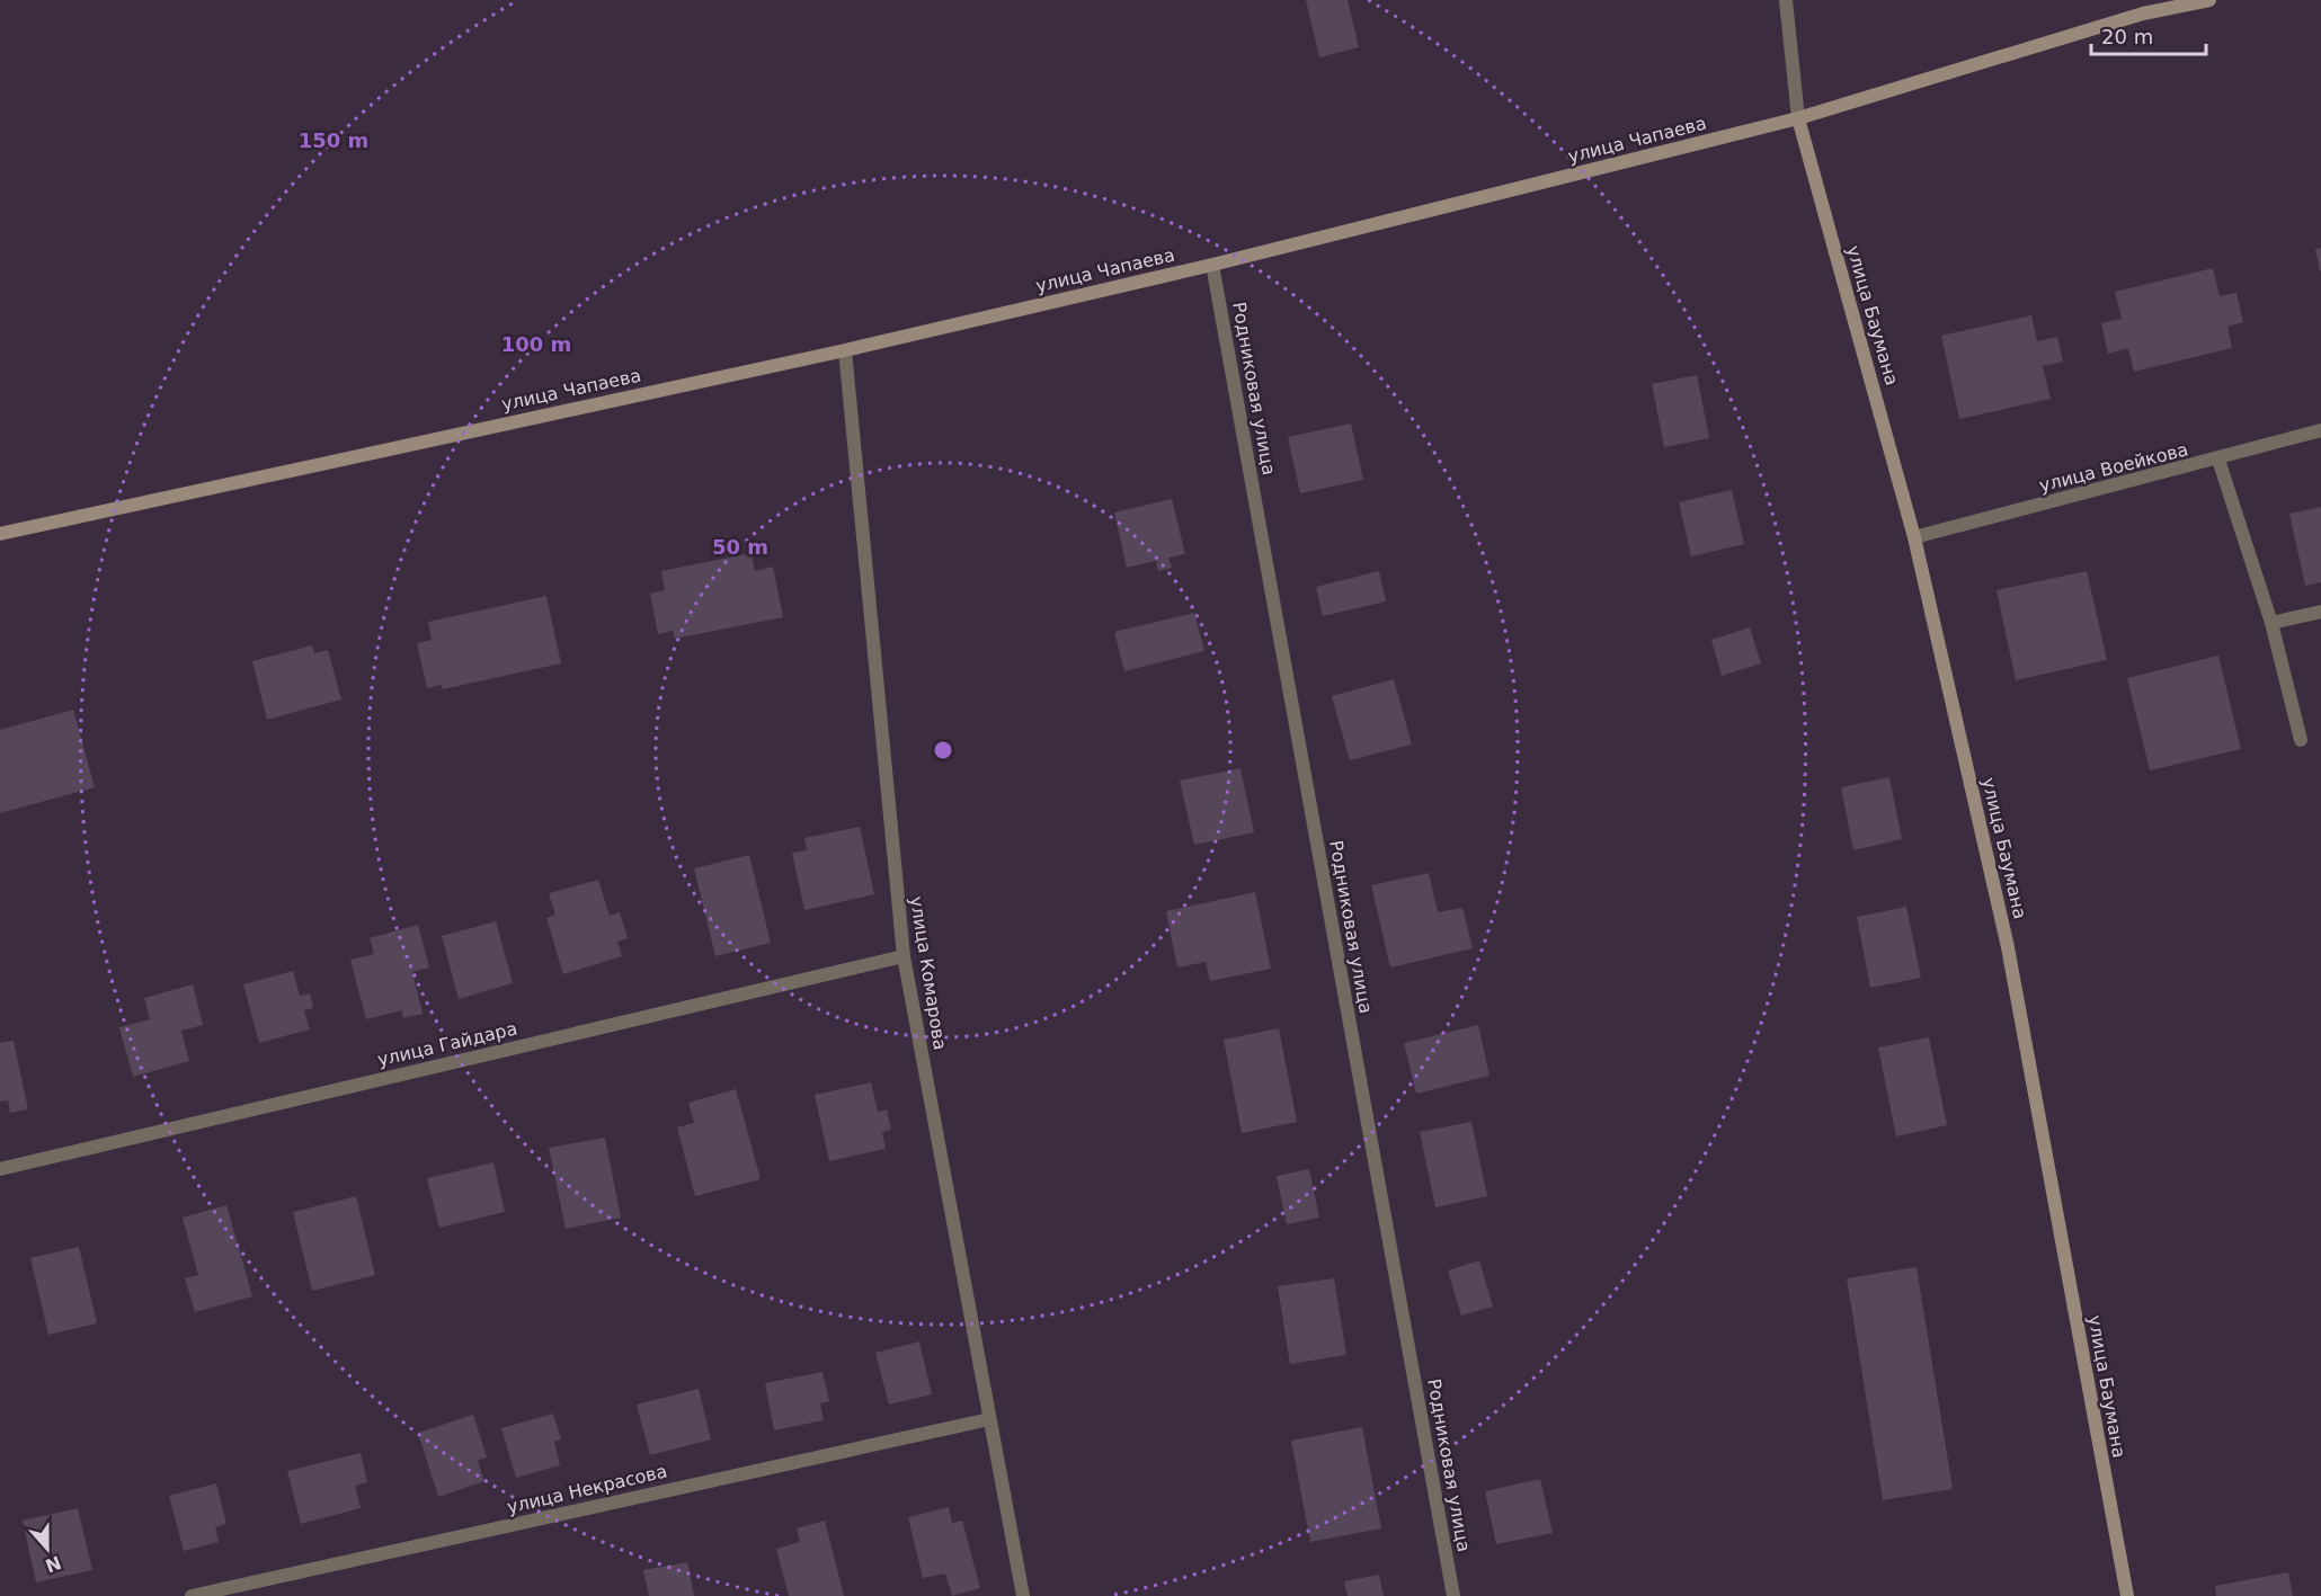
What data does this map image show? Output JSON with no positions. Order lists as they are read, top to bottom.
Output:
{
  "streets": {
    "street": [
      "улица Чапаева",
      "улица Баумана",
      "Родниковая улица",
      "улица Воейкова",
      "улица Комарова",
      "улица Гайдара",
      "улица Некрасова"
    ]
  },
  "crossings": [
    ["улица Чапаева", "улица Баумана"],
    ["улица Чапаева", "Родниковая улица"],
    ["улица Чапаева", "улица Комарова"],
    ["улица Баумана", "улица Воейкова"],
    ["улица Комарова", "улица Гайдара"],
    ["улица Комарова", "улица Некрасова"]
  ],
  "scale_bar": "20 m",
  "north": "bottom",
  "rings": ["150 m", "100 m", "50 m"]
}
